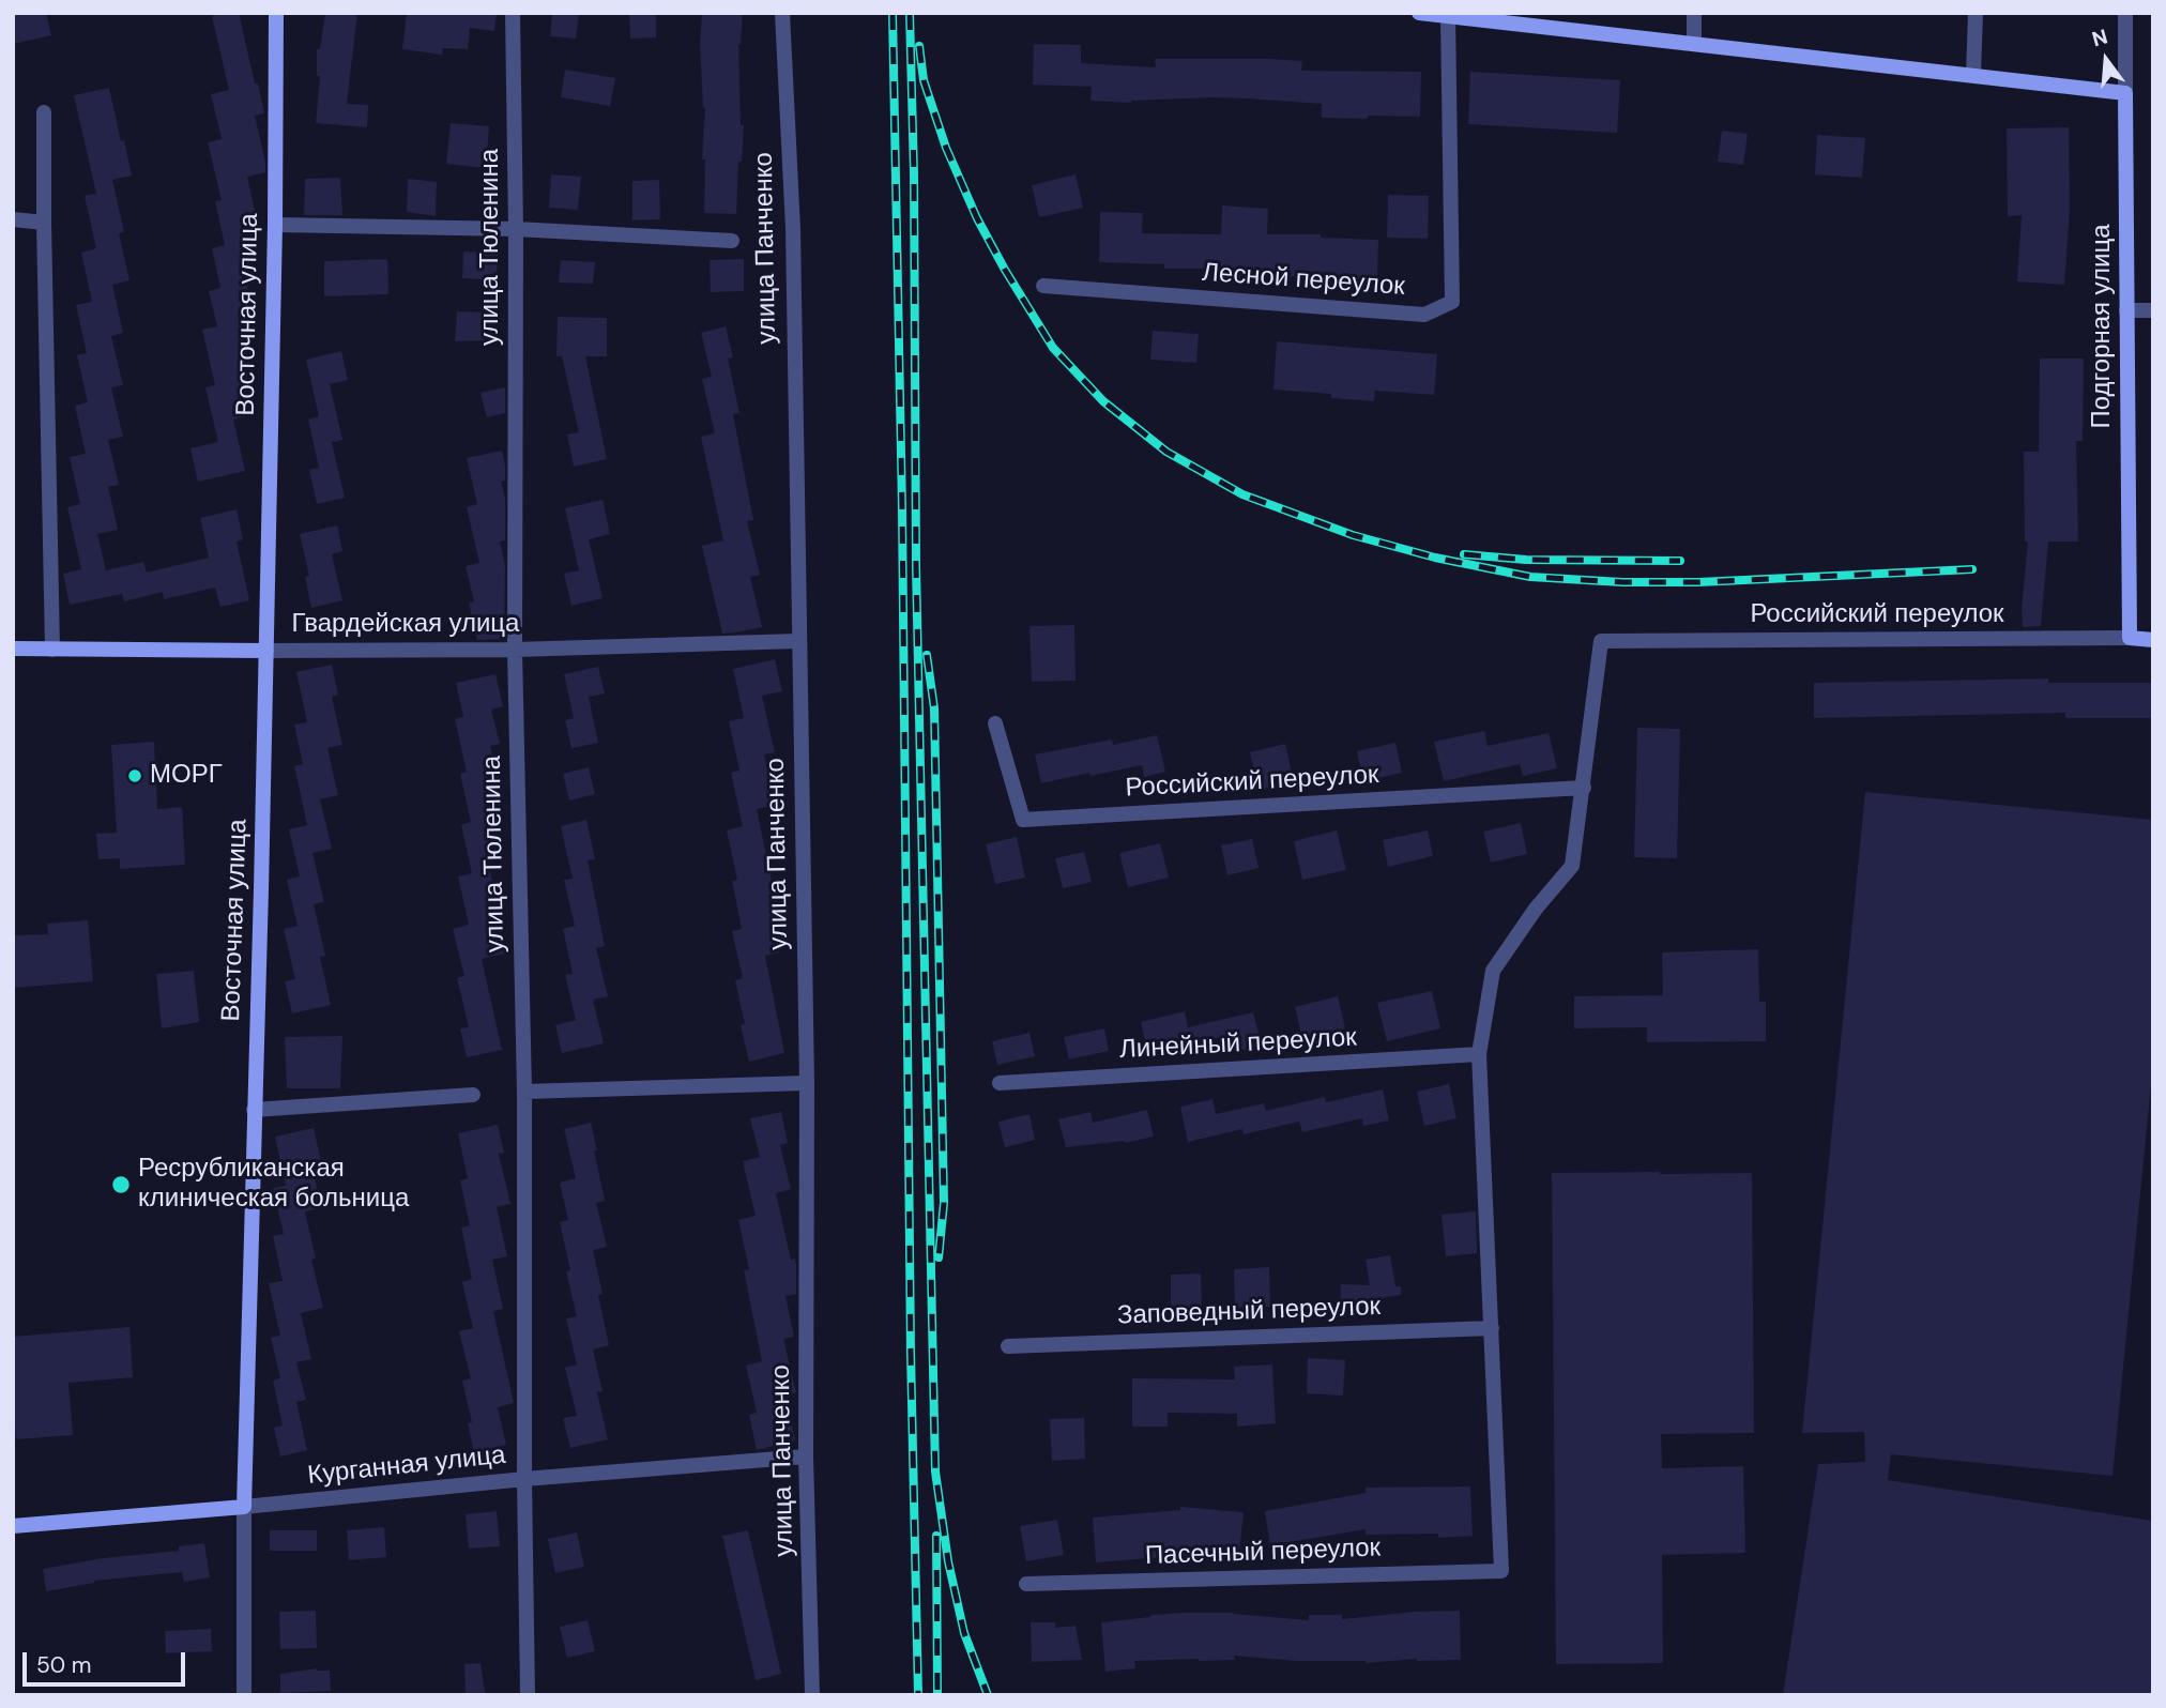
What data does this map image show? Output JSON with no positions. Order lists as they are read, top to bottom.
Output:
{
  "streets": {
    "street": [
      "улица Тюленина",
      "улица Панченко",
      "Лесной переулок",
      "Восточная улица",
      "Подгорная улица",
      "Российский переулок",
      "Гвардейская улица",
      "Линейный переулок",
      "Заповедный переулок",
      "Курганная улица",
      "Пасечный переулок"
    ]
  },
  "crossings": [
    ["улица Тюленина", "Гвардейская улица"],
    ["улица Тюленина", "Курганная улица"],
    ["улица Панченко", "Гвардейская улица"],
    ["улица Панченко", "Курганная улица"],
    ["Восточная улица", "Гвардейская улица"],
    ["Восточная улица", "Курганная улица"],
    ["Подгорная улица", "Российский переулок"],
    ["Заповедный переулок", "Пасечный переулок"]
  ],
  "places": ["МОРГ", "Ресрубликанская клиническая больница"],
  "scale_bar": "50 m",
  "north": "top"
}
